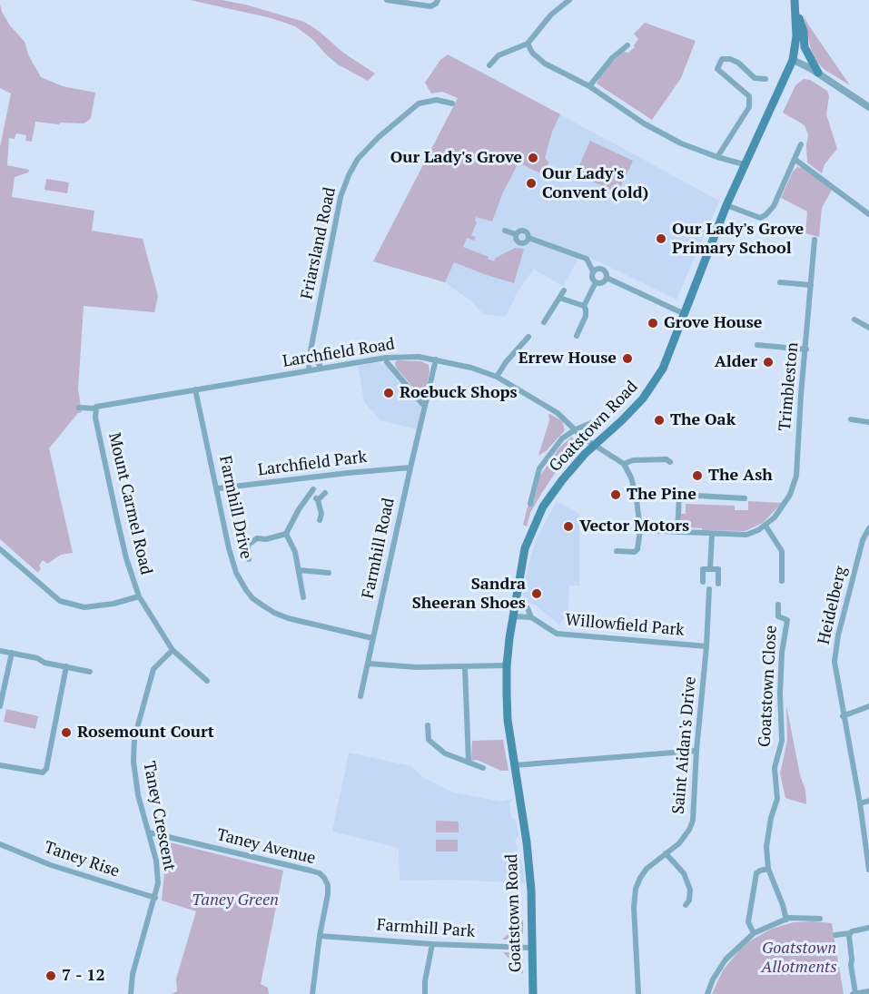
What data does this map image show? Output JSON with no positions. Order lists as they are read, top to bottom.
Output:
{
  "streets": {
    "main road": ["Goatstown Road"],
    "street": [
      "Friarsland Road",
      "Larchfield Road",
      "Trimbleston",
      "Larchfield Park",
      "Mount Carmel Road",
      "Farmhill Drive",
      "Farmhill Road",
      "Heidelberg",
      "Willowfield Park",
      "Goatstown Close",
      "Saint Aidan's Drive",
      "Taney Crescent",
      "Taney Avenue",
      "Taney Rise",
      "Farmhill Park"
    ]
  },
  "crossings": [
    ["Friarsland Road", "Larchfield Road"],
    ["Larchfield Road", "Goatstown Road"],
    ["Larchfield Road", "Mount Carmel Road"],
    ["Larchfield Road", "Farmhill Drive"],
    ["Larchfield Road", "Farmhill Road"],
    ["Goatstown Road", "Willowfield Park"],
    ["Goatstown Road", "Farmhill Park"],
    ["Larchfield Park", "Farmhill Drive"],
    ["Larchfield Park", "Farmhill Road"],
    ["Mount Carmel Road", "Taney Crescent"],
    ["Farmhill Drive", "Farmhill Road"],
    ["Willowfield Park", "Saint Aidan's Drive"],
    ["Taney Crescent", "Taney Avenue"],
    ["Taney Crescent", "Taney Rise"],
    ["Taney Avenue", "Farmhill Park"]
  ],
  "parks": ["Taney Green", "Goatstown Allotments"],
  "places": [
    "Our Lady's Grove",
    "Our Lady's Convent (old)",
    "Our Lady's Grove Primary School",
    "Grove House",
    "Errew House",
    "Alder",
    "Roebuck Shops",
    "The Oak",
    "The Ash",
    "The Pine",
    "Vector Motors",
    "Sandra Sheeran Shoes",
    "Rosemount Court",
    "7 - 12"
  ]
}
